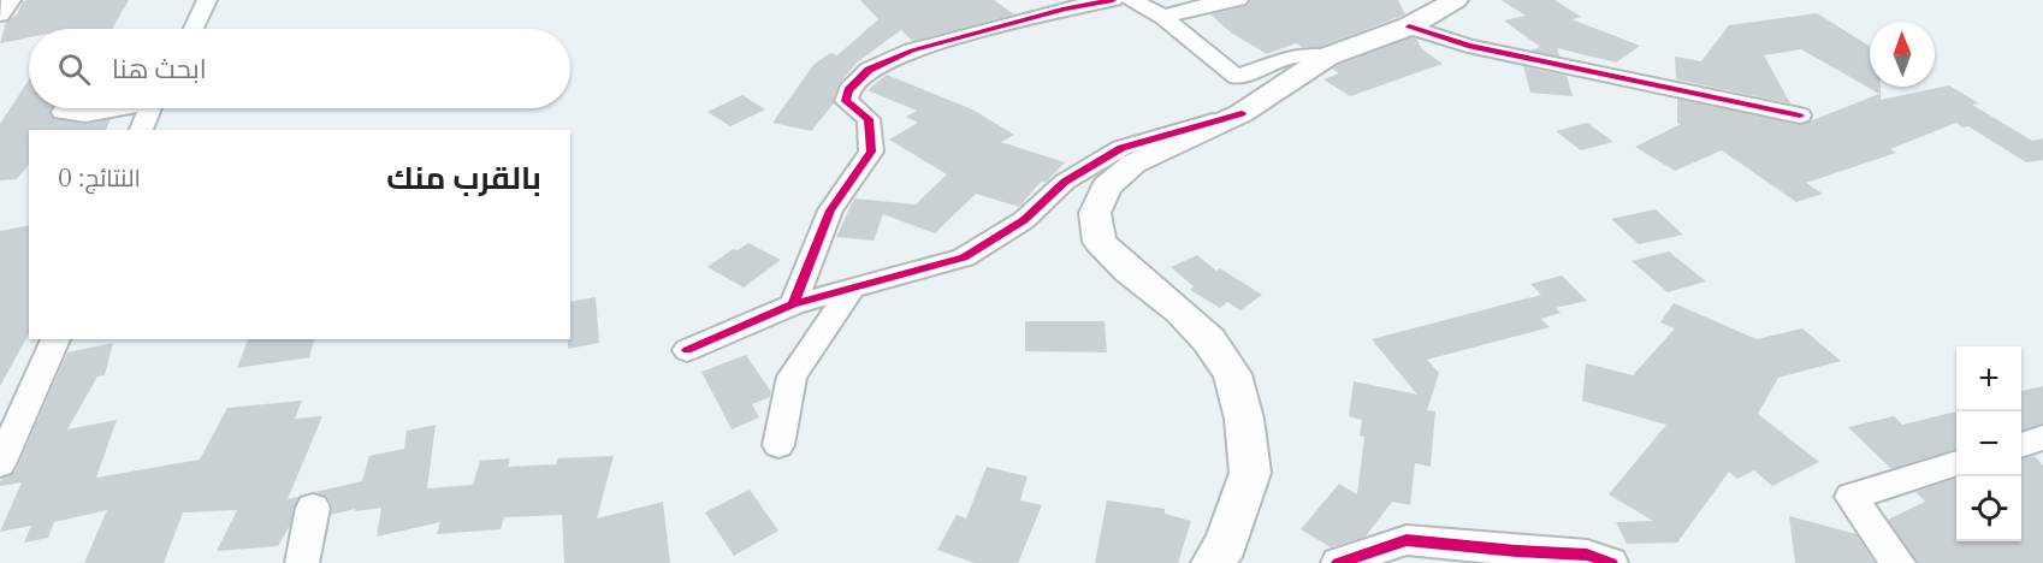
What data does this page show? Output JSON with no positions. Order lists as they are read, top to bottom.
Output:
{
  "north": "top",
  "page": {
    "search": "ابحث هنا",
    "heading": ["بالقرب منك", "النتائج: 0"],
    "map_buttons": ["+", "−"]
  }
}
